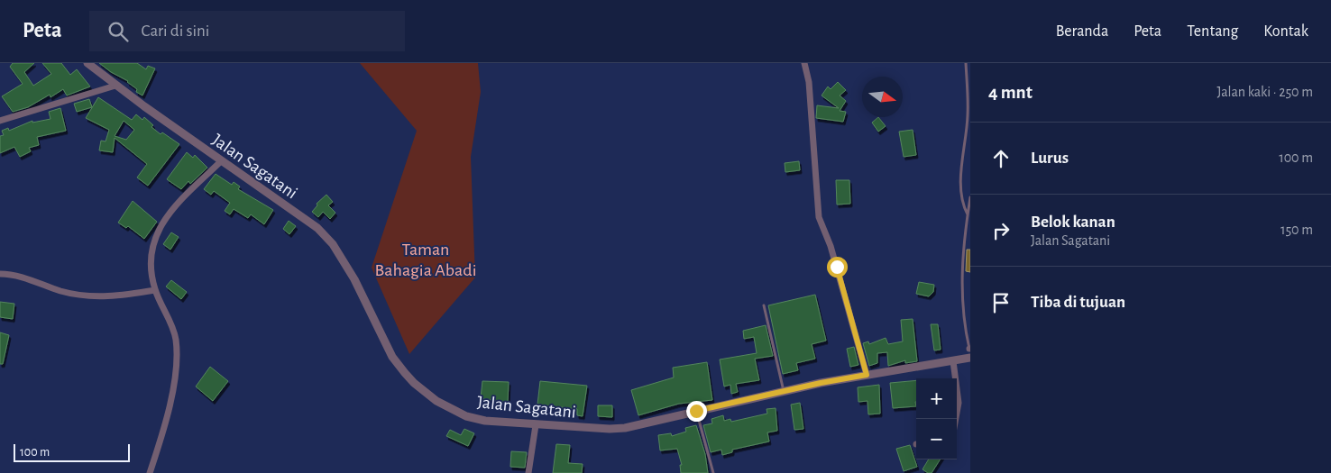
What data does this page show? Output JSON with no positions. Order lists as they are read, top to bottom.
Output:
{
  "streets": {
    "street": ["Jalan Sagatani"]
  },
  "parks": ["Taman Bahagia Abadi"],
  "scale_bar": "100 m",
  "north": "right",
  "page": {
    "header": "Peta",
    "search": "Cari di sini",
    "nav": [
      "Beranda",
      "Peta",
      "Tentang",
      "Kontak"
    ],
    "heading": ["4 mnt", "Jalan kaki · 250 m"],
    "list": [
      ["Lurus", "100 m"],
      ["Belok kanan", "Jalan Sagatani", "150 m"],
      "Tiba di tujuan"
    ],
    "map_buttons": ["+", "−"],
    "scale": "100 m"
  }
}
